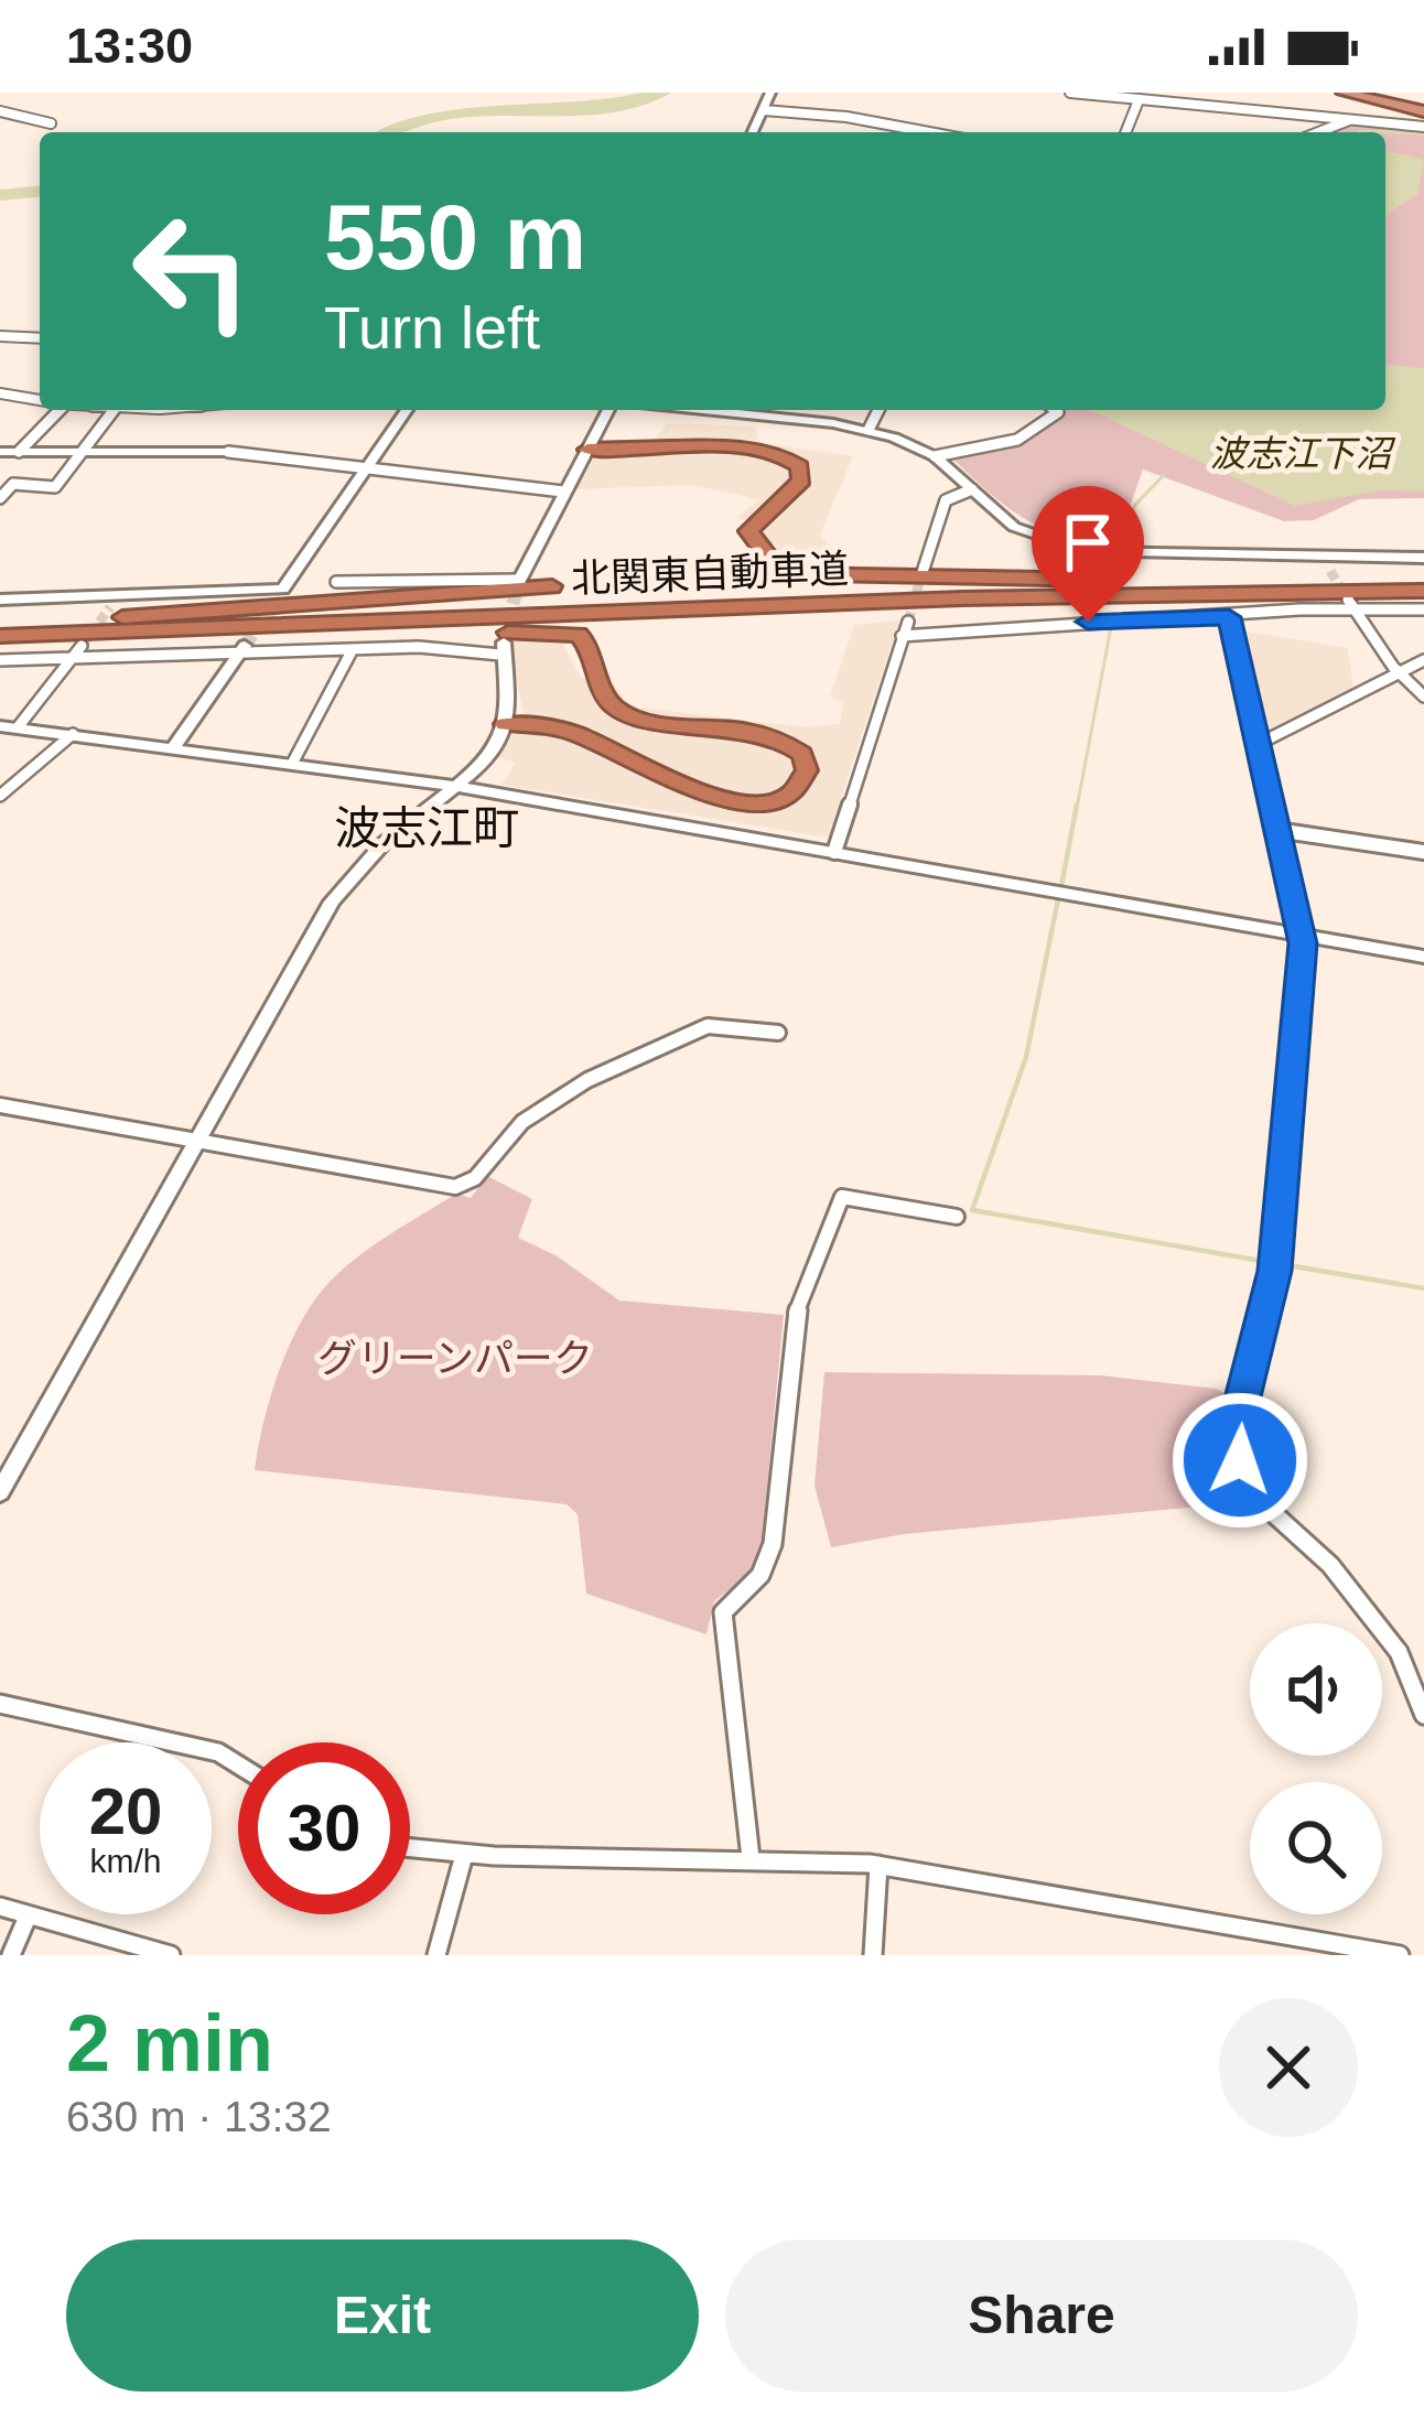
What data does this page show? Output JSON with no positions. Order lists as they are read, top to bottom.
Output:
{
  "streets": {
    "highway": ["北関東自動車道"]
  },
  "districts": ["波志江町"],
  "water": ["波志江下沼"],
  "parks": ["グリーンパーク"],
  "page": {
    "status": "13:30",
    "turn": ["550 m", "Turn left"],
    "speed": "20 km/h",
    "limit": "30",
    "heading": ["2 min", "630 m · 13:32"],
    "buttons": ["Exit", "Share"]
  }
}
